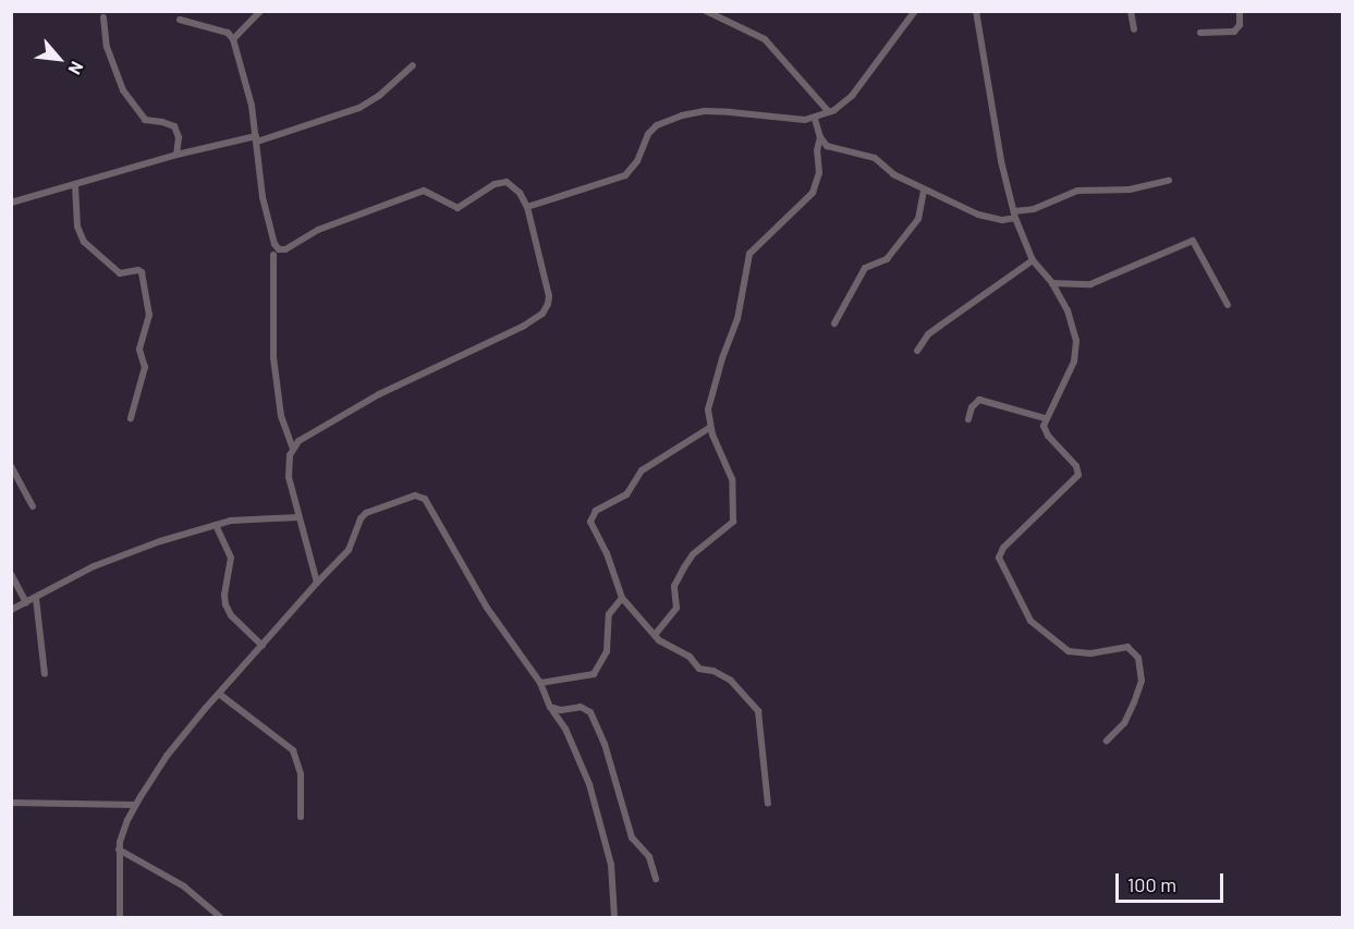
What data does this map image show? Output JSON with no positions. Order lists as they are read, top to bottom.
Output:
{
  "scale_bar": "100 m",
  "north": "bottom right"
}
